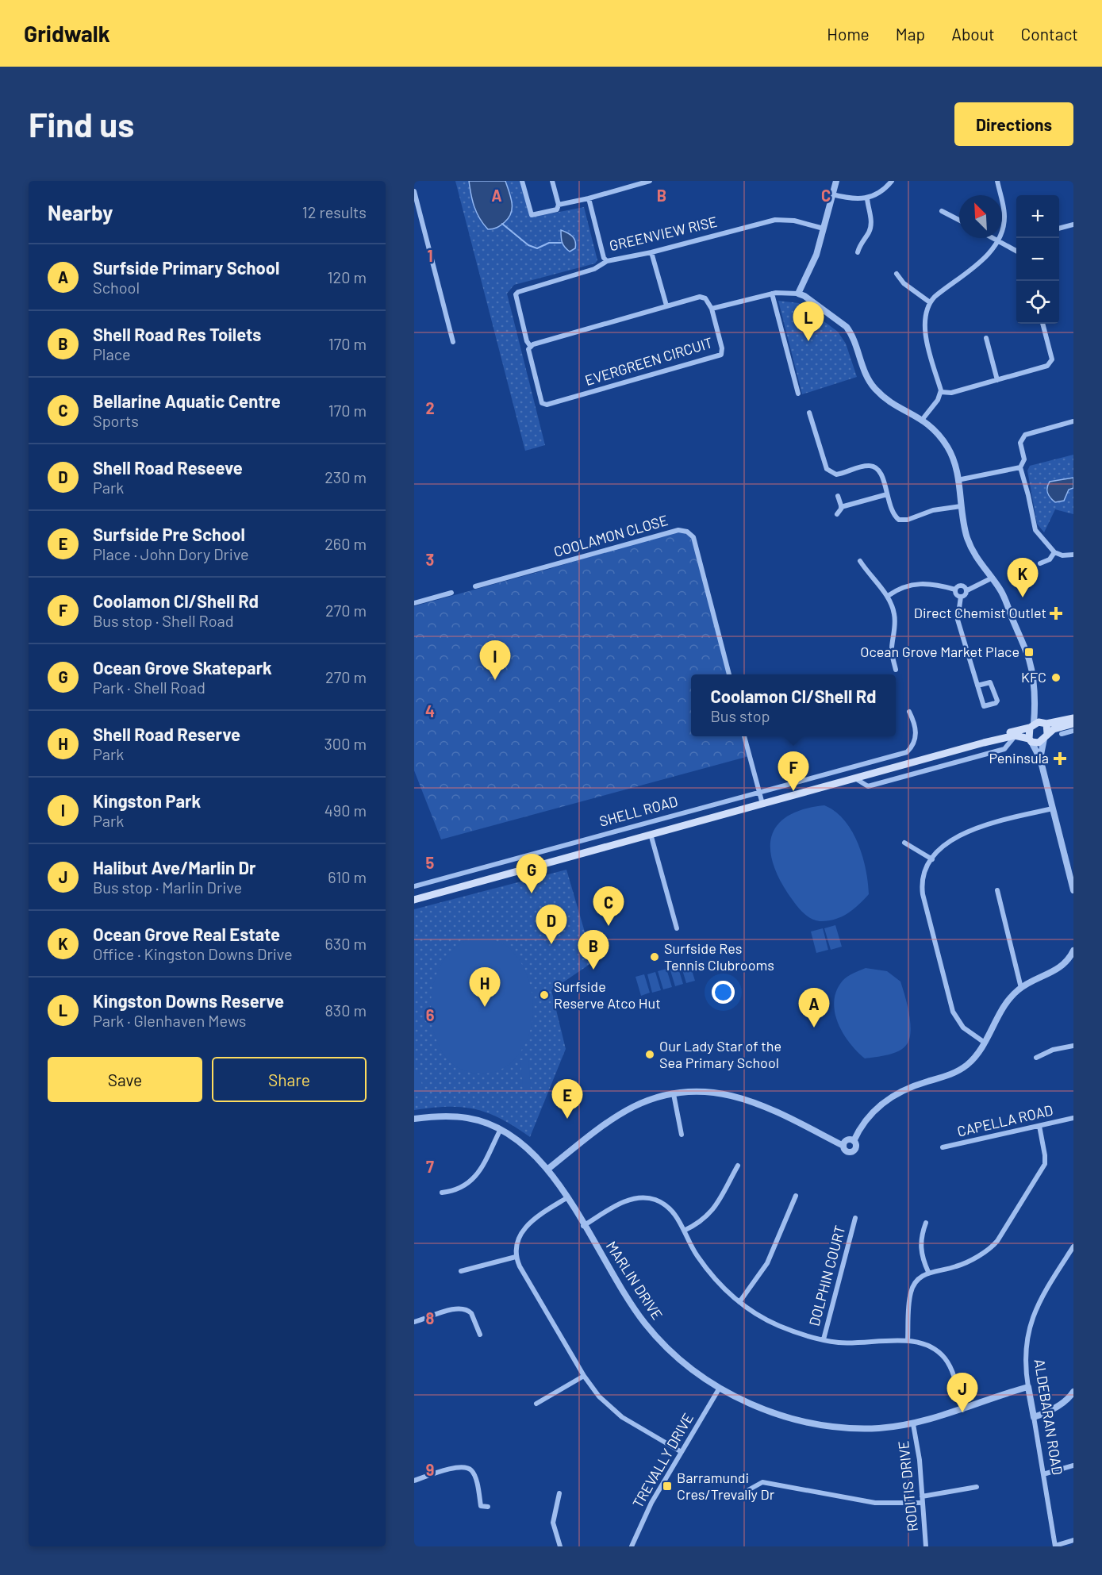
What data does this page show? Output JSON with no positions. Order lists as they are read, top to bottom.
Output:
{
  "streets": {
    "main road": ["SHELL ROAD"],
    "street": [
      "GREENVIEW RISE",
      "EVERGREEN CIRCUIT",
      "COOLAMON CLOSE",
      "CAPELLA ROAD",
      "DOLPHIN COURT",
      "MARLIN DRIVE",
      "ALDEBARAN ROAD",
      "TREVALLY DRIVE",
      "RODITIS DRIVE"
    ]
  },
  "crossings": [
    ["MARLIN DRIVE", "ALDEBARAN ROAD"],
    ["MARLIN DRIVE", "TREVALLY DRIVE"],
    ["MARLIN DRIVE", "RODITIS DRIVE"]
  ],
  "places": {
    "health": ["Direct Chemist Outlet", "Peninsula"],
    "transit": ["Ocean Grove Market Place", "Barramundi Cres/Trevally Dr"],
    "other": [
      "KFC",
      "Surfside Res Tennis Clubrooms",
      "Surfside Reserve Atco Hut",
      "Our Lady Star of the Sea Primary School"
    ]
  },
  "north": "top left",
  "page": {
    "header": "Gridwalk",
    "nav": [
      "Home",
      "Map",
      "About",
      "Contact"
    ],
    "buttons": [
      "Directions",
      ["Save", "Share"]
    ],
    "title": "Find us",
    "heading": ["Nearby", "12 results"],
    "map_buttons": ["+", "−"],
    "list": [
      {
        "mark": "A",
        "name": "Surfside Primary School",
        "note": "School",
        "value": "120 m"
      },
      {
        "mark": "B",
        "name": "Shell Road Res Toilets",
        "note": "Place",
        "value": "170 m"
      },
      {
        "mark": "C",
        "name": "Bellarine Aquatic Centre",
        "note": "Sports",
        "value": "170 m"
      },
      {
        "mark": "D",
        "name": "Shell Road Reseeve",
        "note": "Park",
        "value": "230 m"
      },
      {
        "mark": "E",
        "name": "Surfside Pre School",
        "note": "Place · John Dory Drive",
        "value": "260 m"
      },
      {
        "mark": "F",
        "name": "Coolamon Cl/Shell Rd",
        "note": "Bus stop · Shell Road",
        "value": "270 m"
      },
      {
        "mark": "G",
        "name": "Ocean Grove Skatepark",
        "note": "Park · Shell Road",
        "value": "270 m"
      },
      {
        "mark": "H",
        "name": "Shell Road Reserve",
        "note": "Park",
        "value": "300 m"
      },
      {
        "mark": "I",
        "name": "Kingston Park",
        "note": "Park",
        "value": "490 m"
      },
      {
        "mark": "J",
        "name": "Halibut Ave/Marlin Dr",
        "note": "Bus stop · Marlin Drive",
        "value": "610 m"
      },
      {
        "mark": "K",
        "name": "Ocean Grove Real Estate",
        "note": "Office · Kingston Downs Drive",
        "value": "630 m"
      },
      {
        "mark": "L",
        "name": "Kingston Downs Reserve",
        "note": "Park · Glenhaven Mews",
        "value": "830 m"
      }
    ],
    "pins": [
      "L",
      "K",
      "I",
      "F",
      "G",
      "C",
      "D",
      "B",
      "H",
      "A",
      "E",
      "J"
    ],
    "popup": ["Coolamon Cl/Shell Rd", "Bus stop"]
  },
  "grid": {
    "columns": ["A", "B", "C"],
    "rows": [
      "1",
      "2",
      "3",
      "4",
      "5",
      "6",
      "7",
      "8",
      "9"
    ]
  }
}
